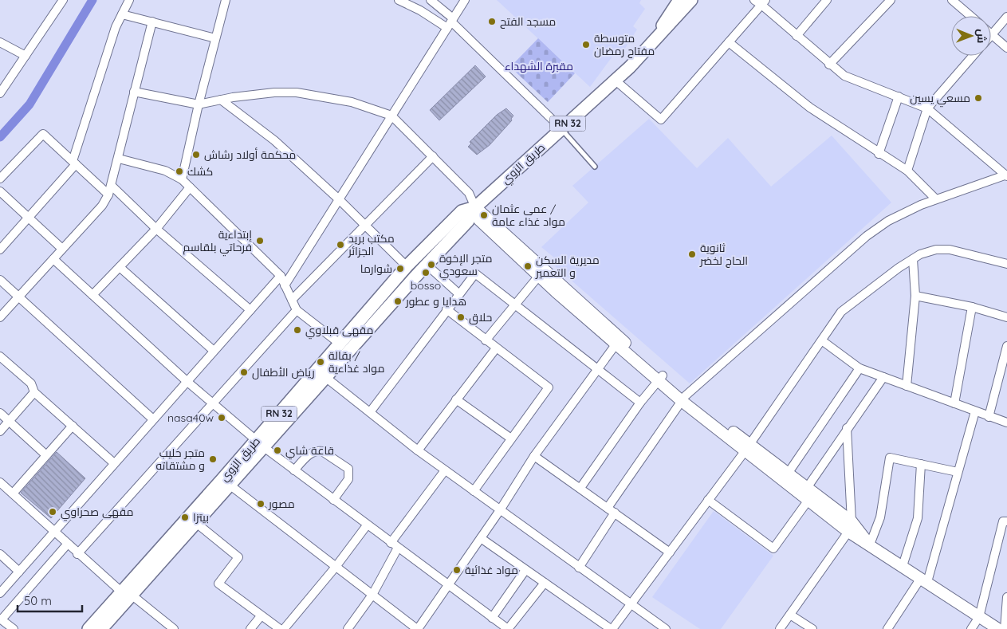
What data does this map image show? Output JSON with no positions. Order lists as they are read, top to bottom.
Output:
{
  "streets": {
    "main road": ["RN 32", "طريق الزوي"]
  },
  "parks": ["مقبرة الشهداء"],
  "places": [
    "مسجد الفتح",
    "متوسطة مفتاح رمضان",
    "مسعي يسين",
    "محكمة أولاد رشاش",
    "كشك",
    "عمي عثمان / مواد غذاء عامة",
    "إبتداءية فرحاتي بلقاسم",
    "مكتب بريد الجزائر",
    "ثانوية الحاج لخضر",
    "متجر الإخوة سعودي",
    "مديرية السكن و التعمير",
    "شوارما",
    "bosso",
    "هدايا و عطور",
    "حلاق",
    "مقهى قبلاوي",
    "بقالة / مواد غذاءية",
    "رياض الأطفال",
    "nasa40w",
    "قاعة شاي",
    "متجر حليب و مشتقاته",
    "مصور",
    "مقهى صحراوي",
    "بيتزا",
    "مواد غذائية"
  ],
  "scale_bar": "50 m",
  "north": "right"
}
